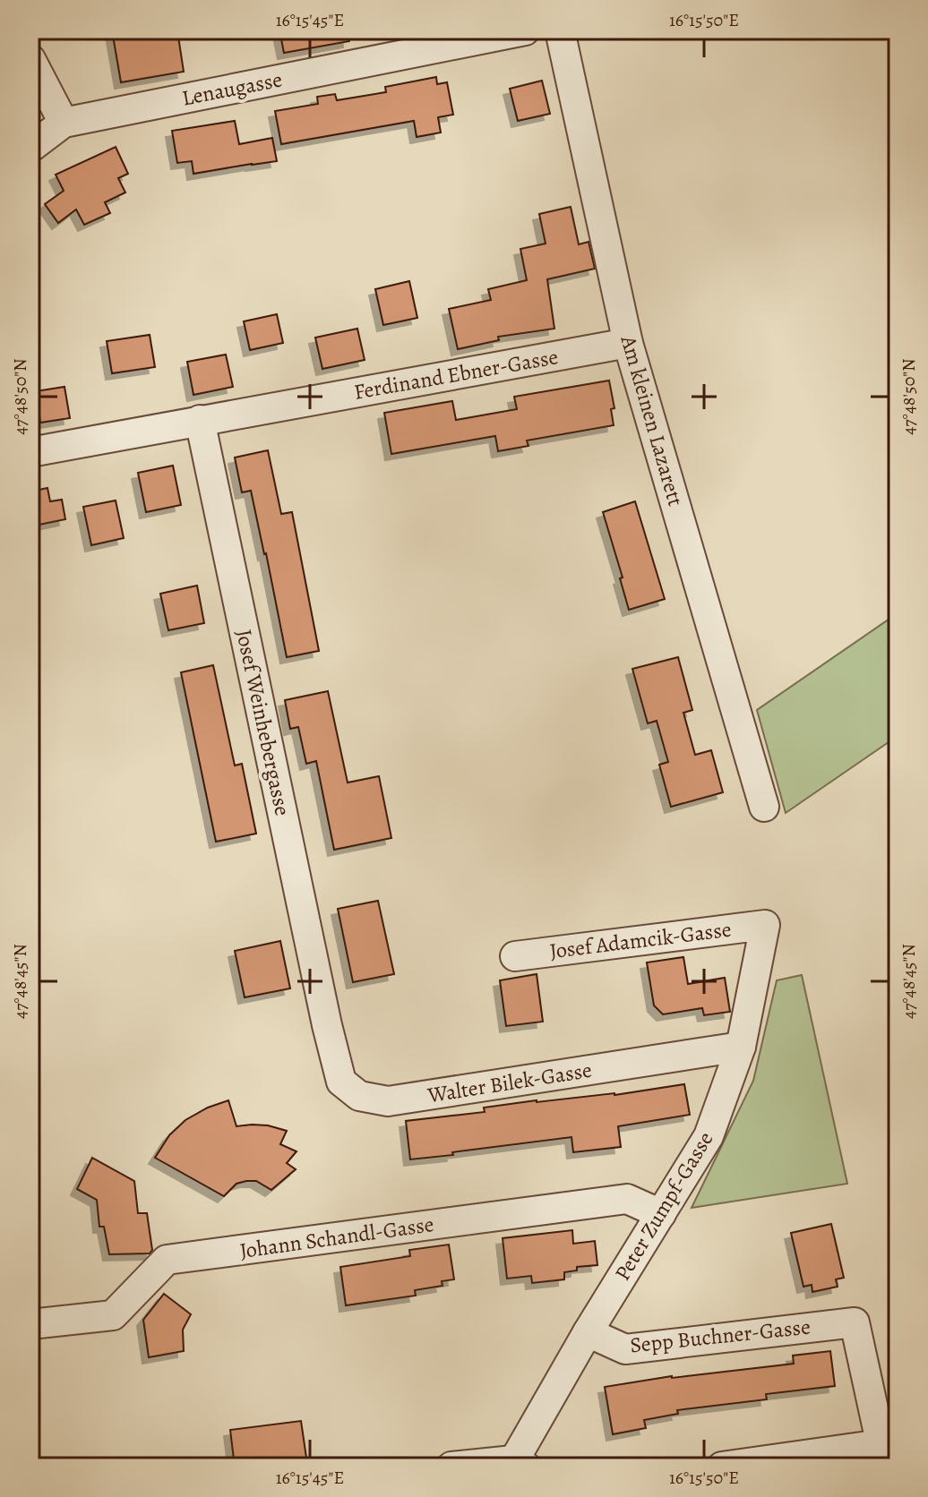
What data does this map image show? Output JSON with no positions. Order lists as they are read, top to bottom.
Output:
{
  "streets": {
    "street": [
      "Lenaugasse",
      "Ferdinand Ebner-Gasse",
      "Am kleinen Lazarett",
      "Josef Weinhebergasse",
      "Josef Adamcik-Gasse",
      "Walter Bilek-Gasse",
      "Peter Zumpf-Gasse",
      "Johann Schandl-Gasse",
      "Sepp Buchner-Gasse"
    ]
  },
  "crossings": [
    ["Ferdinand Ebner-Gasse", "Am kleinen Lazarett"],
    ["Ferdinand Ebner-Gasse", "Josef Weinhebergasse"],
    ["Josef Weinhebergasse", "Walter Bilek-Gasse"],
    ["Josef Adamcik-Gasse", "Peter Zumpf-Gasse"],
    ["Walter Bilek-Gasse", "Peter Zumpf-Gasse"],
    ["Peter Zumpf-Gasse", "Johann Schandl-Gasse"],
    ["Peter Zumpf-Gasse", "Sepp Buchner-Gasse"]
  ],
  "coordinates": [
    "16°15'45\"E",
    "16°15'50\"E",
    "47°48'50\"N",
    "47°48'45\"N"
  ]
}
